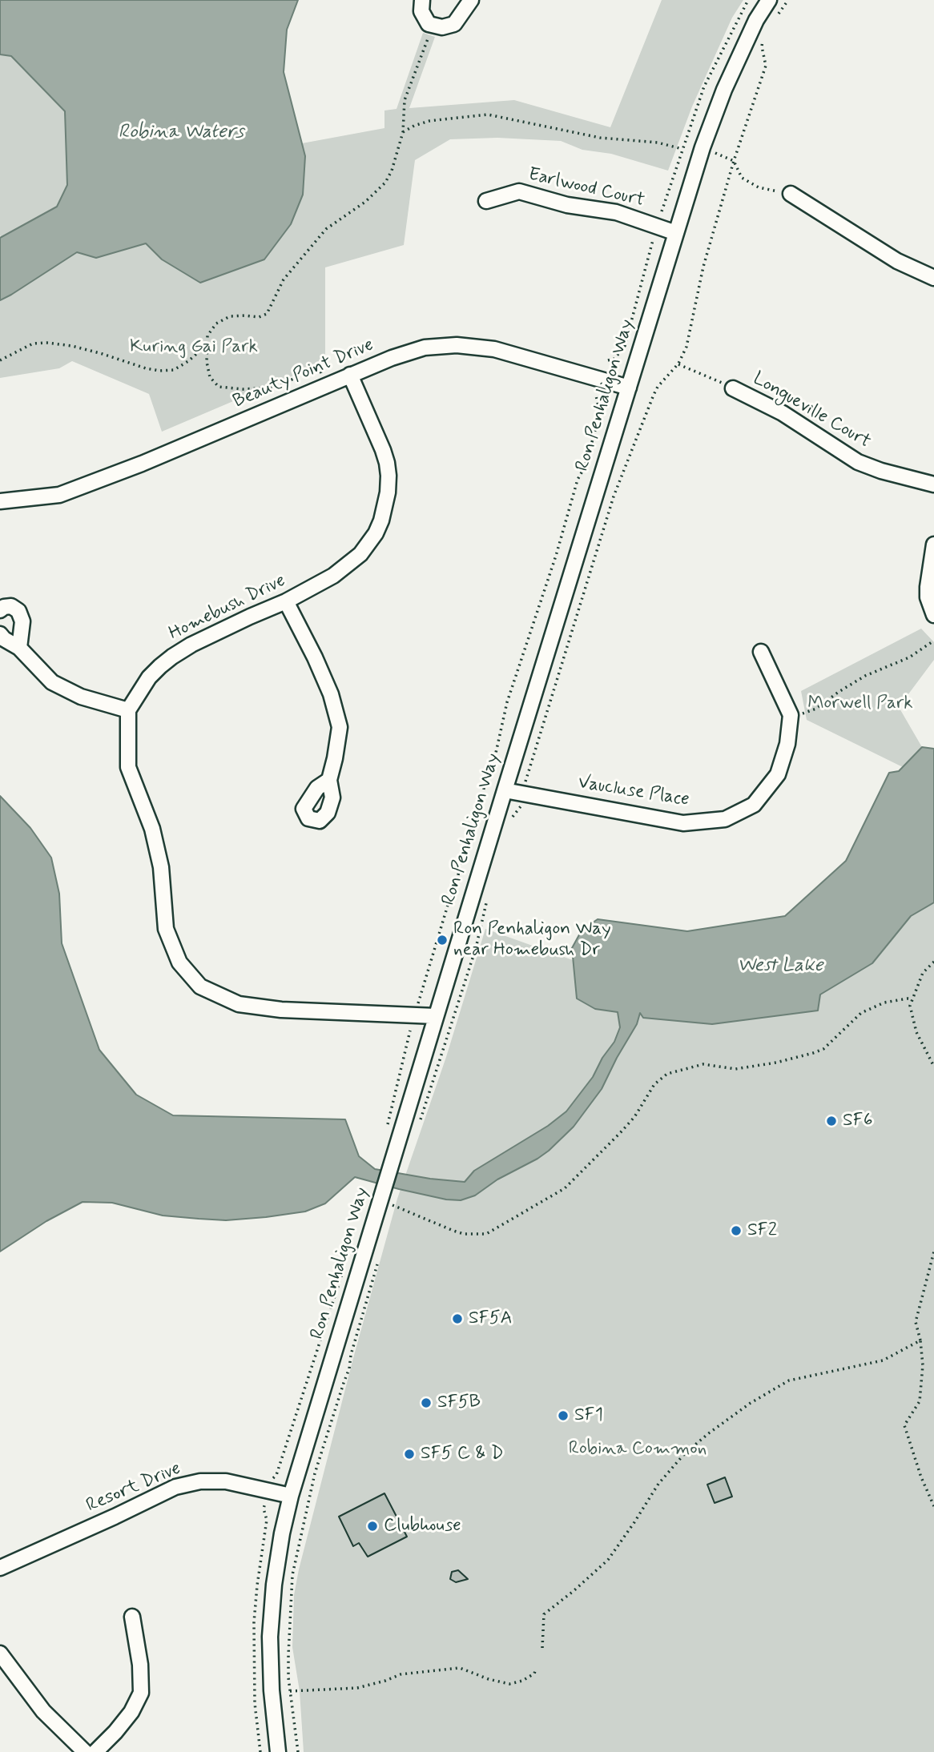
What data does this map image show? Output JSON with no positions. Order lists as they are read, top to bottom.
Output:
{
  "streets": {
    "street": [
      "Earlwood Court",
      "Beauty Point Drive",
      "Ron Penhaligon Way",
      "Longueville Court",
      "Homebush Drive",
      "Vaucluse Place",
      "Resort Drive"
    ]
  },
  "crossings": [
    ["Earlwood Court", "Ron Penhaligon Way"],
    ["Beauty Point Drive", "Ron Penhaligon Way"],
    ["Beauty Point Drive", "Homebush Drive"],
    ["Ron Penhaligon Way", "Vaucluse Place"],
    ["Ron Penhaligon Way", "Resort Drive"]
  ],
  "water": ["Robina Waters", "West Lake"],
  "parks": ["Kuring Gai Park", "Morwell Park", "Robina Common"],
  "places": [
    "Ron Penhaligon Way near Homebush Dr",
    "SF6",
    "SF2",
    "SF5A",
    "SF5B",
    "SF1",
    "SF5 C & D",
    "Clubhouse"
  ]
}
